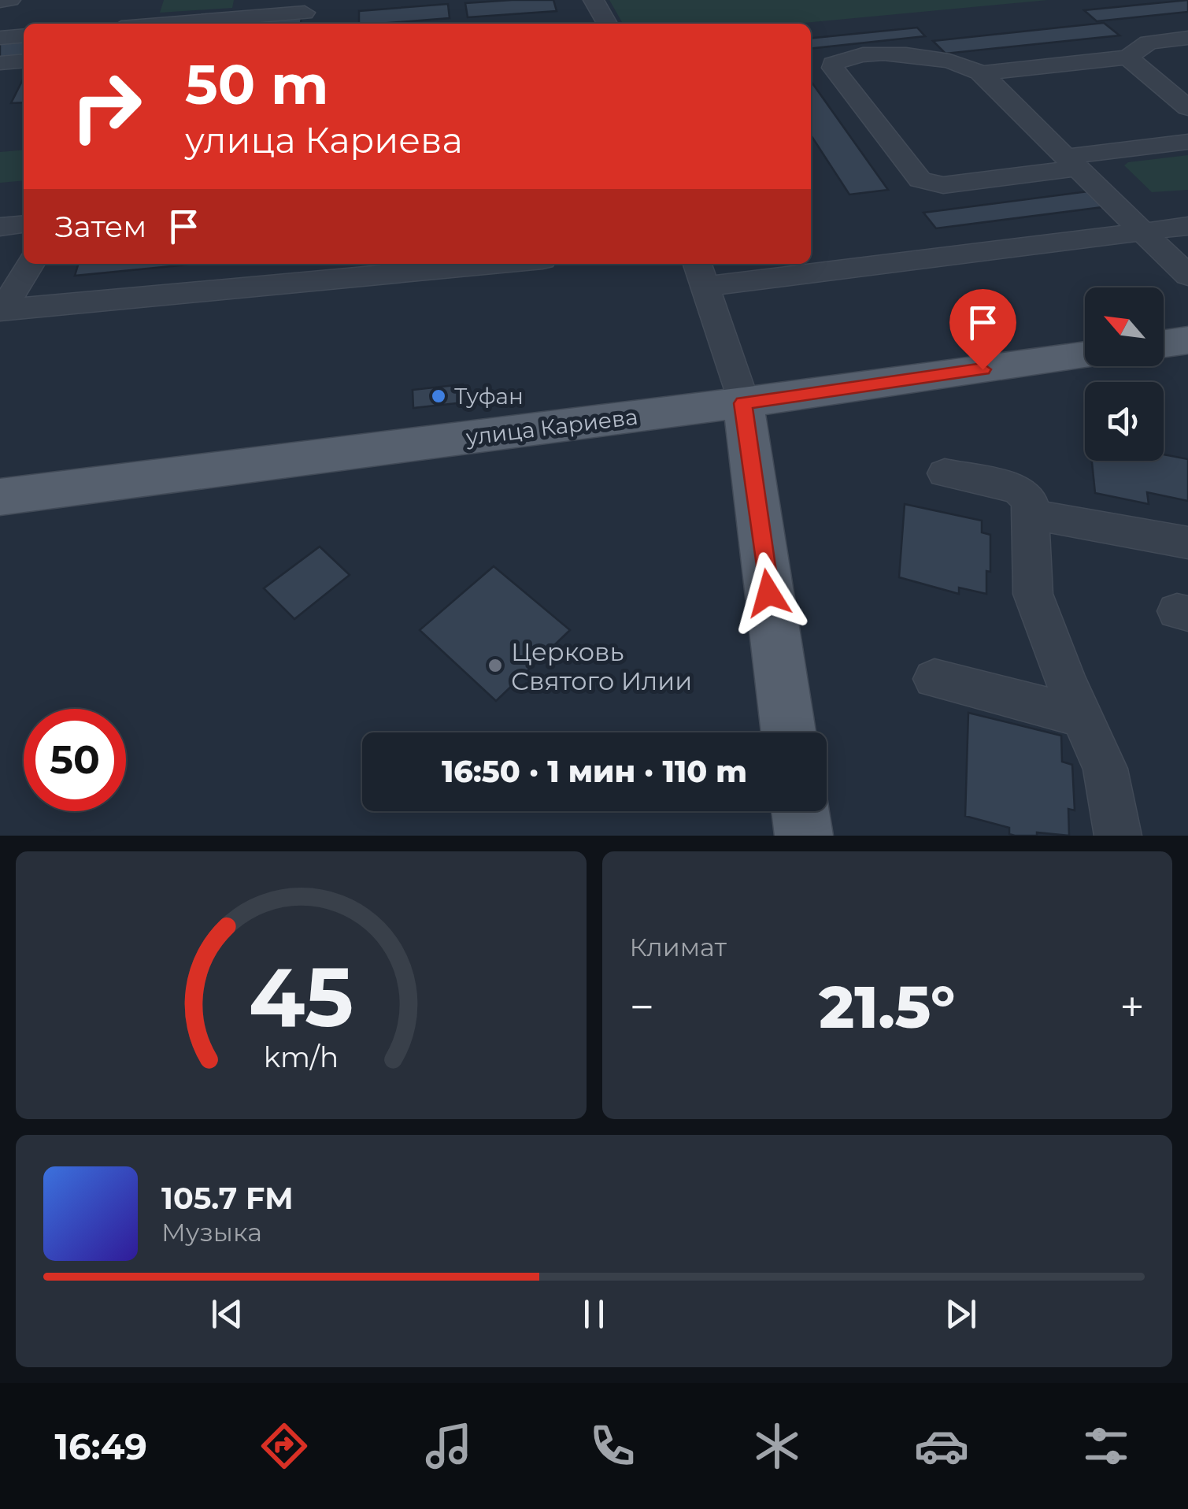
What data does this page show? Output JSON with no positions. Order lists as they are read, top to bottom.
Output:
{
  "streets": {
    "main road": ["улица Кариева"]
  },
  "places": ["Туфан", "Церковь Святого Илии"],
  "north": "top left",
  "page": {
    "turn": ["50 m", "улица Кариева"],
    "then": "Затем",
    "limit": "50",
    "trip": "16:50 · 1 мин · 110 m",
    "tile": "Климат",
    "heat": ["−", "21.5°", "+"],
    "song": ["105.7 FM", "Музыка"],
    "tabs": "16:49",
    "gauge": ["45", "km/h"]
  }
}
